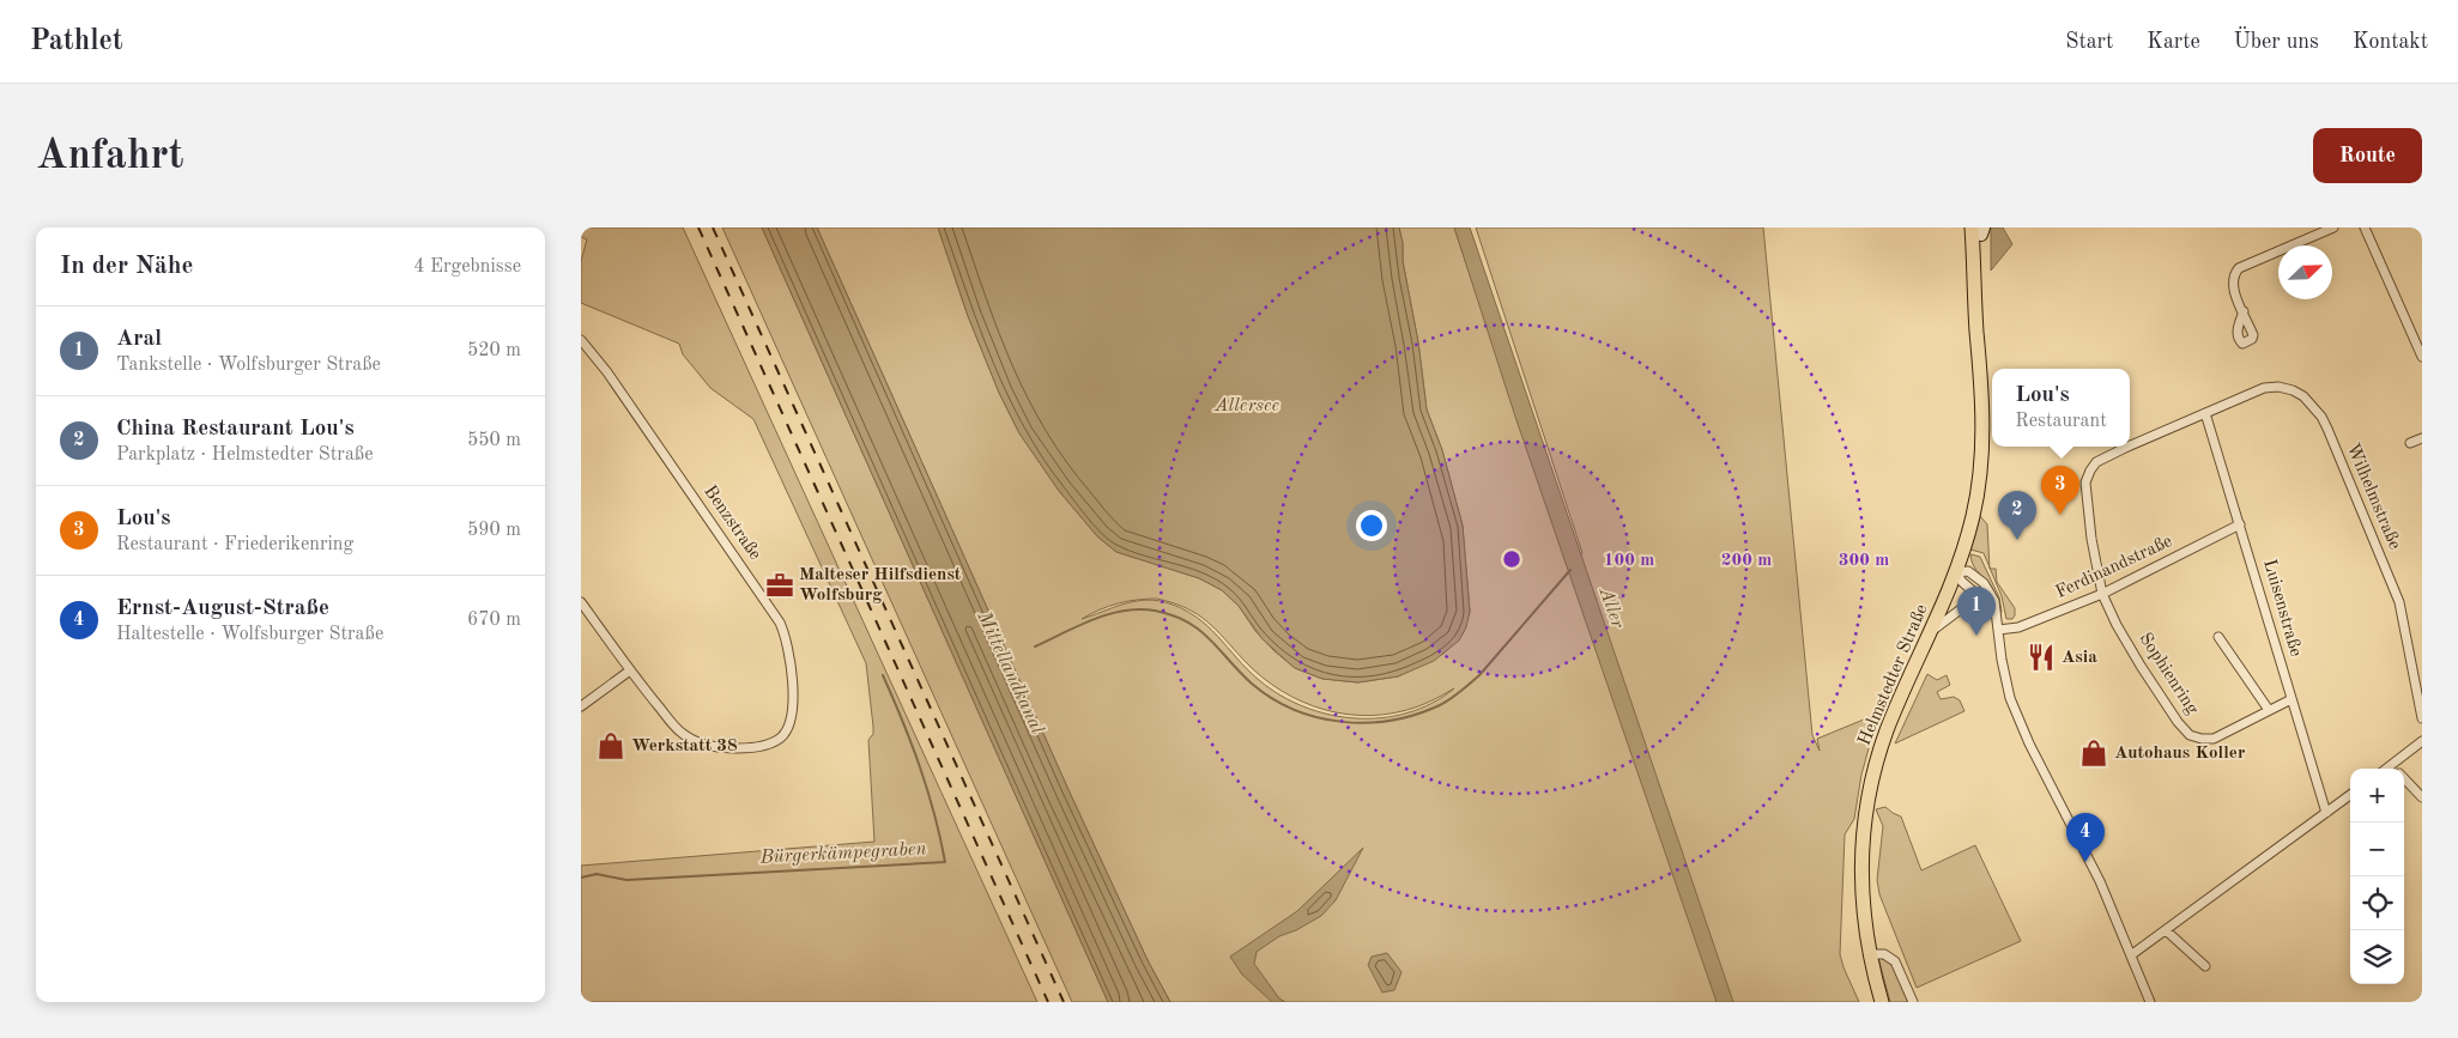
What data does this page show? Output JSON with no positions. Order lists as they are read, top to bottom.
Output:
{
  "streets": {
    "main road": ["Helmstedter Straße"],
    "street": [
      "Wilhelmstraße",
      "Benzstraße",
      "Ferdinandstraße",
      "Luisenstraße",
      "Sophienring"
    ]
  },
  "crossings": [
    ["Wilhelmstraße", "Ferdinandstraße"],
    ["Wilhelmstraße", "Luisenstraße"],
    ["Wilhelmstraße", "Sophienring"],
    ["Ferdinandstraße", "Luisenstraße"],
    ["Ferdinandstraße", "Sophienring"],
    ["Luisenstraße", "Sophienring"]
  ],
  "water": [
    "Allersee",
    "Aller",
    "Mittellandkanal",
    "Bürgerkämpegraben"
  ],
  "places": {
    "office": ["Malteser Hilfsdienst Wolfsburg"],
    "restaurant": ["Asia"],
    "shop": ["Werkstatt 38", "Autohaus Koller"]
  },
  "north": "top right",
  "page": {
    "header": "Pathlet",
    "nav": [
      "Start",
      "Karte",
      "Über uns",
      "Kontakt"
    ],
    "buttons": "Route",
    "title": "Anfahrt",
    "heading": ["In der Nähe", "4 Ergebnisse"],
    "list": [
      {
        "mark": "1",
        "name": "Aral",
        "note": "Tankstelle · Wolfsburger Straße",
        "value": "520 m"
      },
      {
        "mark": "2",
        "name": "China Restaurant Lou's",
        "note": "Parkplatz · Helmstedter Straße",
        "value": "550 m"
      },
      {
        "mark": "3",
        "name": "Lou's",
        "note": "Restaurant · Friederikenring",
        "value": "590 m"
      },
      {
        "mark": "4",
        "name": "Ernst-August-Straße",
        "note": "Haltestelle · Wolfsburger Straße",
        "value": "670 m"
      }
    ],
    "popup": ["Lou's", "Restaurant"],
    "pins": [
      "3",
      "2",
      "1",
      "4"
    ],
    "map_buttons": ["+", "−"]
  },
  "rings": ["100 m", "200 m", "300 m"]
}
